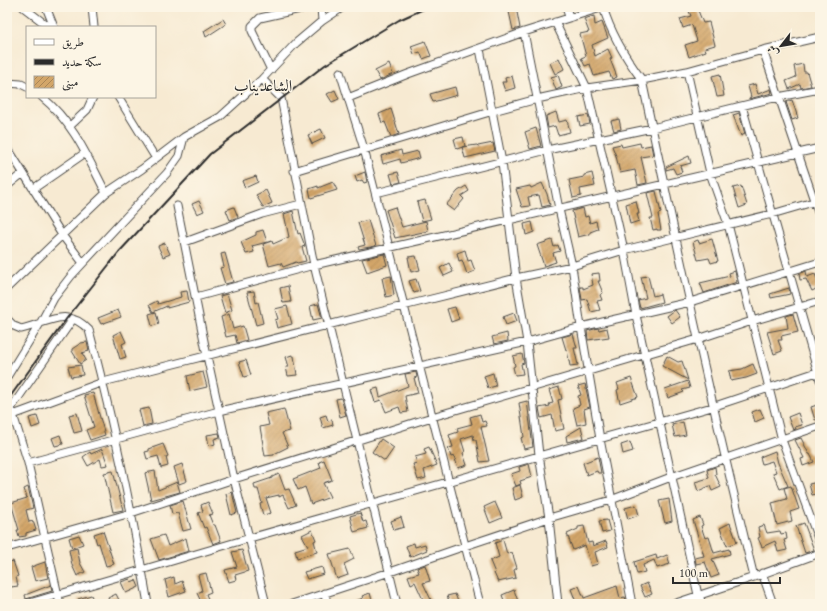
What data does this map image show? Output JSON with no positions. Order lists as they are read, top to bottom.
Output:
{
  "districts": ["الشاعديناب"],
  "legend": ["طريق", "سكة حديد", "مبنى"],
  "scale_bar": "100 m",
  "north": "bottom left"
}
